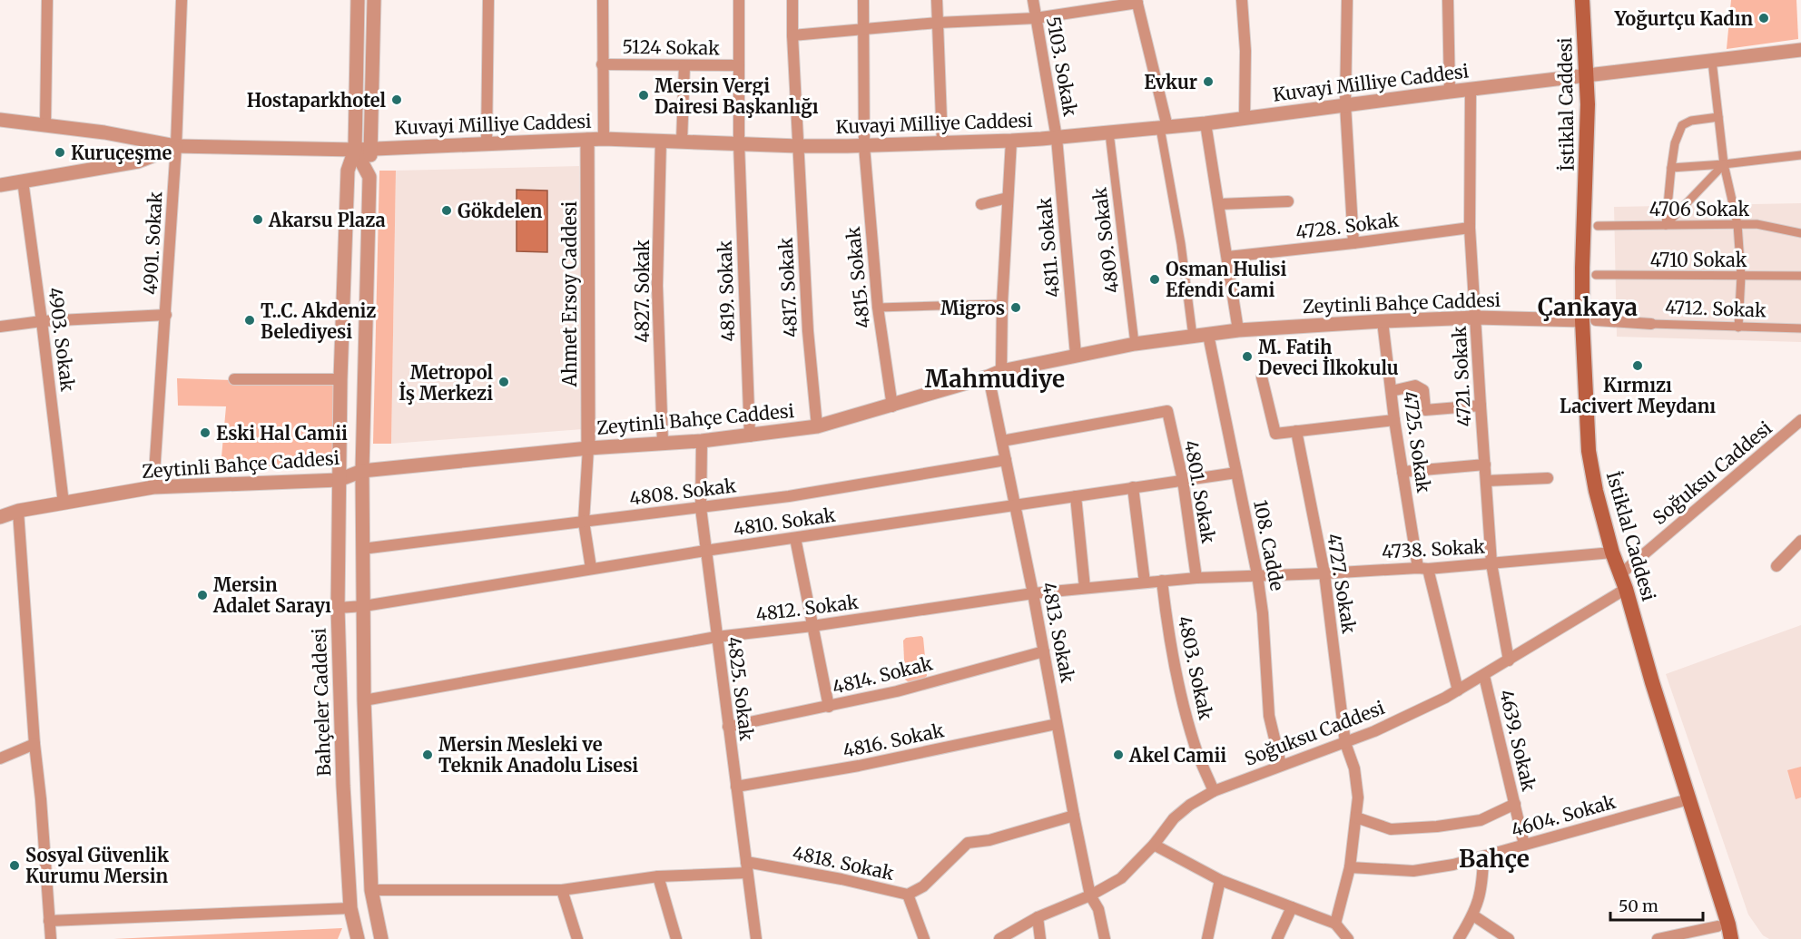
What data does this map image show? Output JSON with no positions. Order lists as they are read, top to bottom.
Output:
{
  "streets": {
    "main road": ["İstiklal Caddesi"],
    "street": [
      "5124 Sokak",
      "5103. Sokak",
      "Kuvayi Milliye Caddesi",
      "4706 Sokak",
      "4728. Sokak",
      "4809. Sokak",
      "4901. Sokak",
      "4811. Sokak",
      "4710 Sokak",
      "4815. Sokak",
      "4817. Sokak",
      "4827. Sokak",
      "4819. Sokak",
      "Ahmet Ersoy Caddesi",
      "Zeytinli Bahçe Caddesi",
      "4712. Sokak",
      "4903. Sokak",
      "4721. Sokak",
      "4725. Sokak",
      "Soğuksu Caddesi",
      "4808. Sokak",
      "4801. Sokak",
      "4810. Sokak",
      "108. Cadde",
      "4738. Sokak",
      "4727. Sokak",
      "4812. Sokak",
      "4813. Sokak",
      "4803. Sokak",
      "4814. Sokak",
      "4825. Sokak",
      "Bahçeler Caddesi",
      "4816. Sokak",
      "4639. Sokak",
      "4604. Sokak",
      "4818. Sokak"
    ]
  },
  "crossings": [
    ["5124 Sokak", "4819. Sokak"],
    ["5103. Sokak", "Kuvayi Milliye Caddesi"],
    ["5103. Sokak", "4811. Sokak"],
    ["Kuvayi Milliye Caddesi", "İstiklal Caddesi"],
    ["Kuvayi Milliye Caddesi", "4809. Sokak"],
    ["Kuvayi Milliye Caddesi", "4901. Sokak"],
    ["Kuvayi Milliye Caddesi", "4811. Sokak"],
    ["Kuvayi Milliye Caddesi", "4815. Sokak"],
    ["Kuvayi Milliye Caddesi", "4817. Sokak"],
    ["Kuvayi Milliye Caddesi", "4827. Sokak"],
    ["Kuvayi Milliye Caddesi", "4819. Sokak"],
    ["Kuvayi Milliye Caddesi", "Ahmet Ersoy Caddesi"],
    ["Kuvayi Milliye Caddesi", "4721. Sokak"],
    ["Kuvayi Milliye Caddesi", "4813. Sokak"],
    ["Kuvayi Milliye Caddesi", "Bahçeler Caddesi"],
    ["İstiklal Caddesi", "Zeytinli Bahçe Caddesi"],
    ["İstiklal Caddesi", "4712. Sokak"],
    ["İstiklal Caddesi", "Soğuksu Caddesi"],
    ["İstiklal Caddesi", "4738. Sokak"],
    ["İstiklal Caddesi", "4604. Sokak"],
    ["4728. Sokak", "4721. Sokak"],
    ["4809. Sokak", "Zeytinli Bahçe Caddesi"],
    ["4901. Sokak", "Zeytinli Bahçe Caddesi"],
    ["4811. Sokak", "Zeytinli Bahçe Caddesi"],
    ["4815. Sokak", "Zeytinli Bahçe Caddesi"],
    ["4817. Sokak", "Zeytinli Bahçe Caddesi"],
    ["4827. Sokak", "Zeytinli Bahçe Caddesi"],
    ["4819. Sokak", "Zeytinli Bahçe Caddesi"],
    ["Ahmet Ersoy Caddesi", "Zeytinli Bahçe Caddesi"],
    ["Zeytinli Bahçe Caddesi", "4712. Sokak"],
    ["Zeytinli Bahçe Caddesi", "4903. Sokak"],
    ["Zeytinli Bahçe Caddesi", "4721. Sokak"],
    ["Zeytinli Bahçe Caddesi", "4725. Sokak"],
    ["Zeytinli Bahçe Caddesi", "108. Cadde"],
    ["Zeytinli Bahçe Caddesi", "4813. Sokak"],
    ["Zeytinli Bahçe Caddesi", "4825. Sokak"],
    ["Zeytinli Bahçe Caddesi", "Bahçeler Caddesi"],
    ["4721. Sokak", "Soğuksu Caddesi"],
    ["4721. Sokak", "4738. Sokak"],
    ["4725. Sokak", "Soğuksu Caddesi"],
    ["4725. Sokak", "4738. Sokak"],
    ["Soğuksu Caddesi", "108. Cadde"],
    ["Soğuksu Caddesi", "4727. Sokak"],
    ["Soğuksu Caddesi", "4813. Sokak"],
    ["Soğuksu Caddesi", "4803. Sokak"],
    ["Soğuksu Caddesi", "4639. Sokak"],
    ["4808. Sokak", "4813. Sokak"],
    ["4808. Sokak", "4825. Sokak"],
    ["4801. Sokak", "4810. Sokak"],
    ["4801. Sokak", "4812. Sokak"],
    ["4801. Sokak", "4813. Sokak"],
    ["4810. Sokak", "108. Cadde"],
    ["4810. Sokak", "4813. Sokak"],
    ["4810. Sokak", "4825. Sokak"],
    ["4810. Sokak", "Bahçeler Caddesi"],
    ["108. Cadde", "4738. Sokak"],
    ["108. Cadde", "4812. Sokak"],
    ["4738. Sokak", "4727. Sokak"],
    ["4738. Sokak", "4812. Sokak"],
    ["4812. Sokak", "4813. Sokak"],
    ["4812. Sokak", "4803. Sokak"],
    ["4812. Sokak", "4825. Sokak"],
    ["4813. Sokak", "4814. Sokak"],
    ["4813. Sokak", "4816. Sokak"],
    ["4813. Sokak", "4818. Sokak"],
    ["4814. Sokak", "4825. Sokak"],
    ["4825. Sokak", "4816. Sokak"],
    ["4825. Sokak", "4818. Sokak"],
    ["4639. Sokak", "4604. Sokak"]
  ],
  "districts": ["Çankaya", "Mahmudiye", "Bahçe"],
  "places": [
    "Yoğurtçu Kadın",
    "Evkur",
    "Mersin Vergi Dairesi Başkanlığı",
    "Hostaparkhotel",
    "Kuruçeşme",
    "Gökdelen",
    "Akarsu Plaza",
    "Osman Hulisi Efendi Cami",
    "Migros",
    "T..C. Akdeniz Belediyesi",
    "M. Fatih Deveci İlkokulu",
    "Kırmızı Lacivert Meydanı",
    "Metropol İş Merkezi",
    "Eski Hal Camii",
    "Mersin Adalet Sarayı",
    "Mersin Mesleki ve Teknik Anadolu Lisesi",
    "Akel Camii",
    "Sosyal Güvenlik Kurumu Mersin"
  ],
  "scale_bar": "50 m"
}
